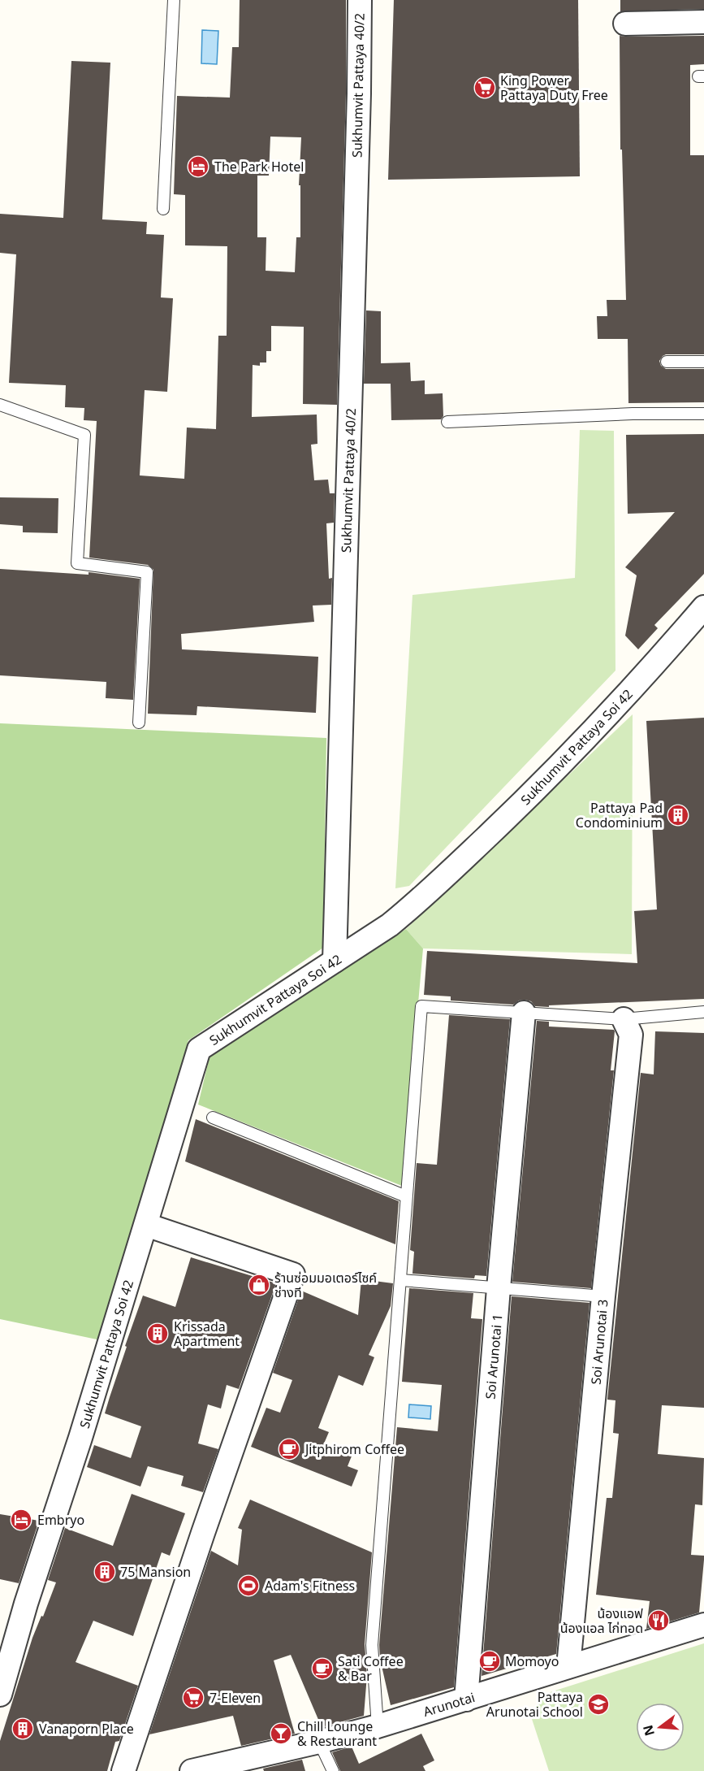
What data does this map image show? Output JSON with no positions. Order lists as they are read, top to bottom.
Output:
{
  "streets": {
    "street": [
      "Sukhumvit Pattaya 40/2",
      "Sukhumvit Pattaya Soi 42",
      "Soi Arunotai 3",
      "Soi Arunotai 1",
      "Arunotai"
    ]
  },
  "crossings": [
    ["Sukhumvit Pattaya 40/2", "Sukhumvit Pattaya Soi 42"],
    ["Soi Arunotai 3", "Arunotai"],
    ["Soi Arunotai 1", "Arunotai"]
  ],
  "places": {
    "supermarket": ["King Power Pattaya Duty Free", "7-Eleven"],
    "hotel": ["The Park Hotel", "Embryo"],
    "building": [
      "Pattaya Pad Condominium",
      "Krissada Apartment",
      "75 Mansion",
      "Vanaporn Place"
    ],
    "shop": ["ร้านซ่อมมอเตอร์ไซค์ ช่างที"],
    "cafe": ["Jitphirom Coffee", "Momoyo", "Sati Coffee & Bar"],
    "sports": ["Adam's Fitness"],
    "restaurant": ["น้องแอฟ น้องแอล ไก่ทอด"],
    "school or university": ["Pattaya Arunotai School"],
    "bar": ["Chill Lounge & Restaurant"]
  },
  "north": "left"
}
